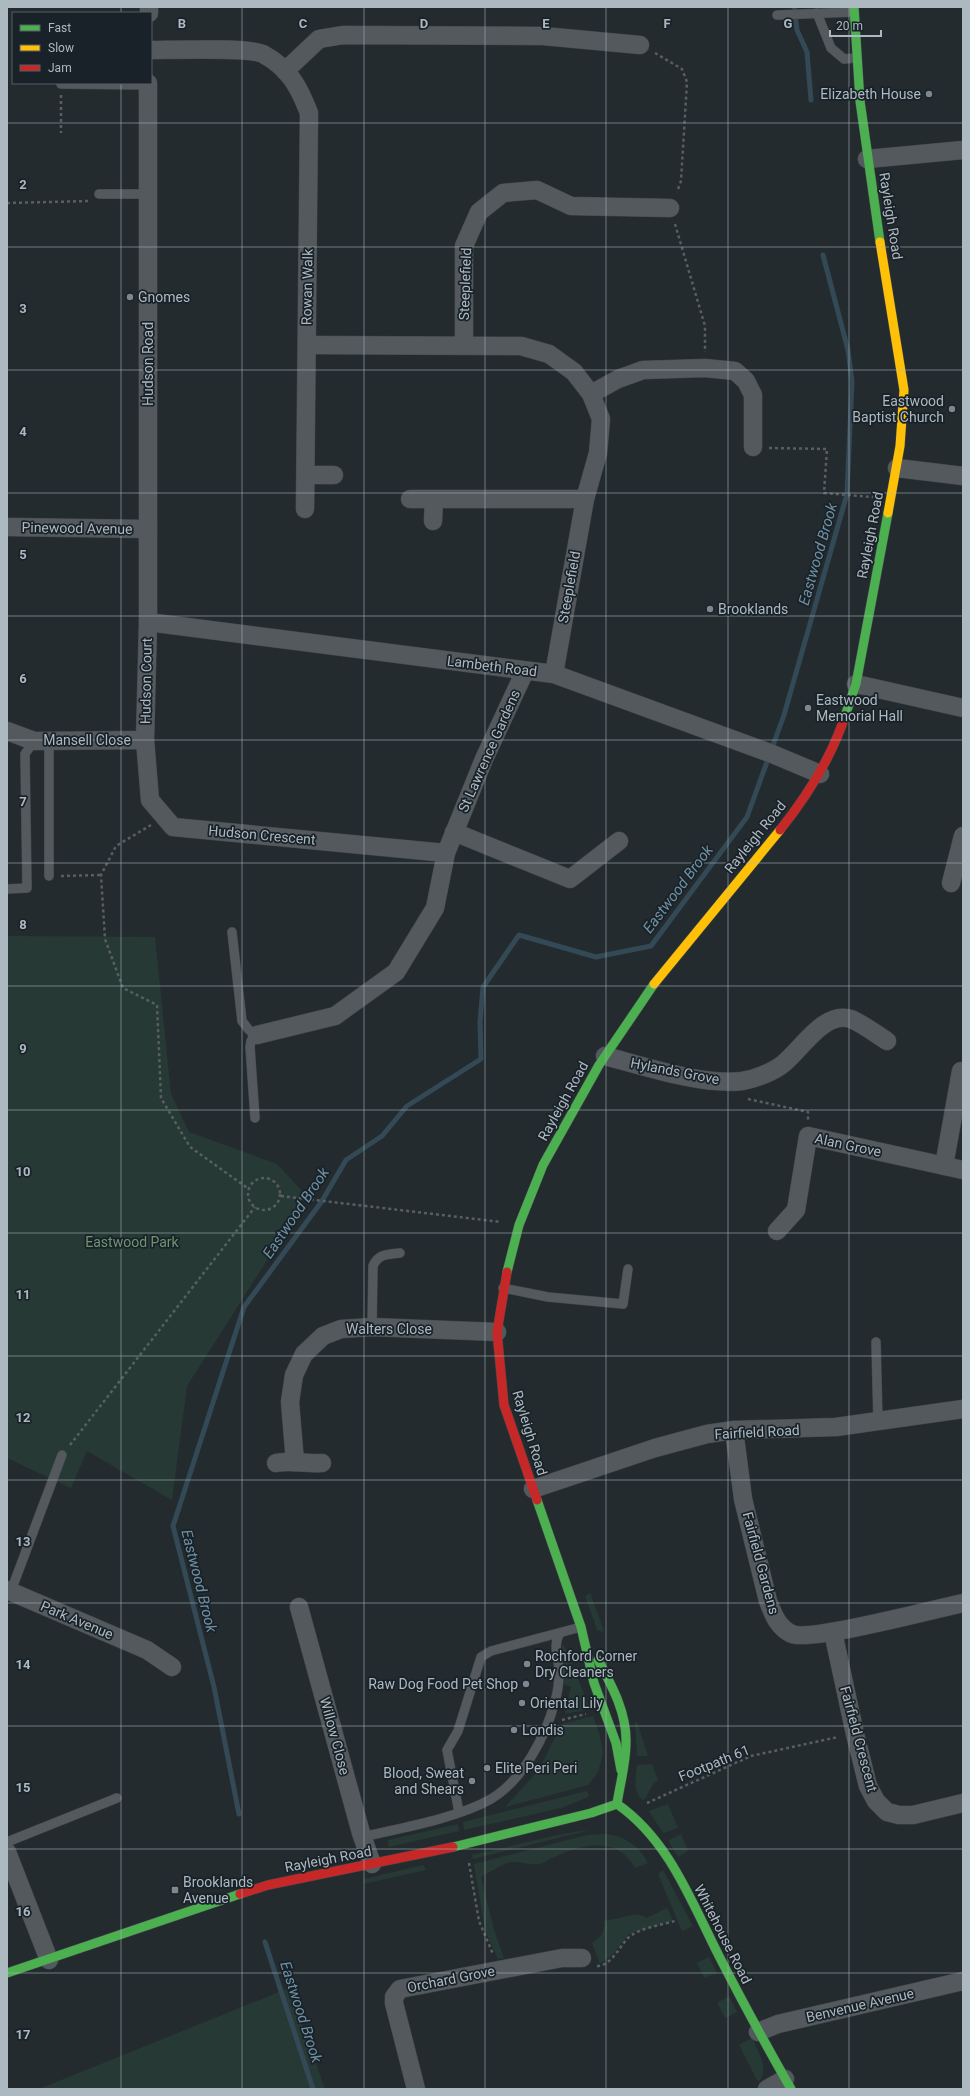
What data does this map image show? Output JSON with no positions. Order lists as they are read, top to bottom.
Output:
{
  "streets": {
    "main road": ["Rayleigh Road", "Whitehouse Road"],
    "street": [
      "Steeplefield",
      "Rowan Walk",
      "Hudson Road",
      "Pinewood Avenue",
      "Lambeth Road",
      "Hudson Court",
      "Mansell Close",
      "St Lawrence Gardens",
      "Hudson Crescent",
      "Hylands Grove",
      "Alan Grove",
      "Walters Close",
      "Fairfield Road",
      "Fairfield Gardens",
      "Park Avenue",
      "Willow Close",
      "Fairfield Crescent",
      "Orchard Grove",
      "Benvenue Avenue"
    ],
    "path": ["Footpath 61"]
  },
  "crossings": [
    ["Rayleigh Road", "Lambeth Road"],
    ["Rayleigh Road", "Hylands Grove"],
    ["Rayleigh Road", "Walters Close"],
    ["Rayleigh Road", "Fairfield Road"],
    ["Rayleigh Road", "Willow Close"],
    ["Rayleigh Road", "Whitehouse Road"],
    ["Steeplefield", "Rowan Walk"],
    ["Steeplefield", "Lambeth Road"],
    ["Hudson Road", "Pinewood Avenue"],
    ["Hudson Road", "Lambeth Road"],
    ["Hudson Road", "Hudson Court"],
    ["Lambeth Road", "Hudson Court"],
    ["Lambeth Road", "St Lawrence Gardens"],
    ["Hudson Court", "Mansell Close"],
    ["Hudson Court", "Hudson Crescent"],
    ["Mansell Close", "Hudson Crescent"],
    ["St Lawrence Gardens", "Hudson Crescent"],
    ["Fairfield Road", "Fairfield Gardens"],
    ["Fairfield Gardens", "Fairfield Crescent"],
    ["Fairfield Crescent", "Footpath 61"],
    ["Footpath 61", "Whitehouse Road"],
    ["Whitehouse Road", "Benvenue Avenue"]
  ],
  "water": ["Eastwood Brook"],
  "parks": ["Eastwood Park"],
  "places": {
    "other": [
      "Elizabeth House",
      "Gnomes",
      "Eastwood Baptist Church",
      "Brooklands",
      "Eastwood Memorial Hall",
      "Rochford Corner Dry Cleaners",
      "Raw Dog Food Pet Shop",
      "Oriental Lily",
      "Londis",
      "Elite Peri Peri",
      "Blood, Sweat and Shears"
    ],
    "transit": ["Brooklands Avenue"]
  },
  "legend": ["Fast", "Slow", "Jam"],
  "scale_bar": "20 m",
  "grid": {
    "columns": [
      "B",
      "C",
      "D",
      "E",
      "F",
      "G"
    ],
    "rows": [
      "2",
      "3",
      "4",
      "5",
      "6",
      "7",
      "8",
      "9",
      "10",
      "11",
      "12",
      "13",
      "14",
      "15",
      "16",
      "17"
    ]
  }
}
